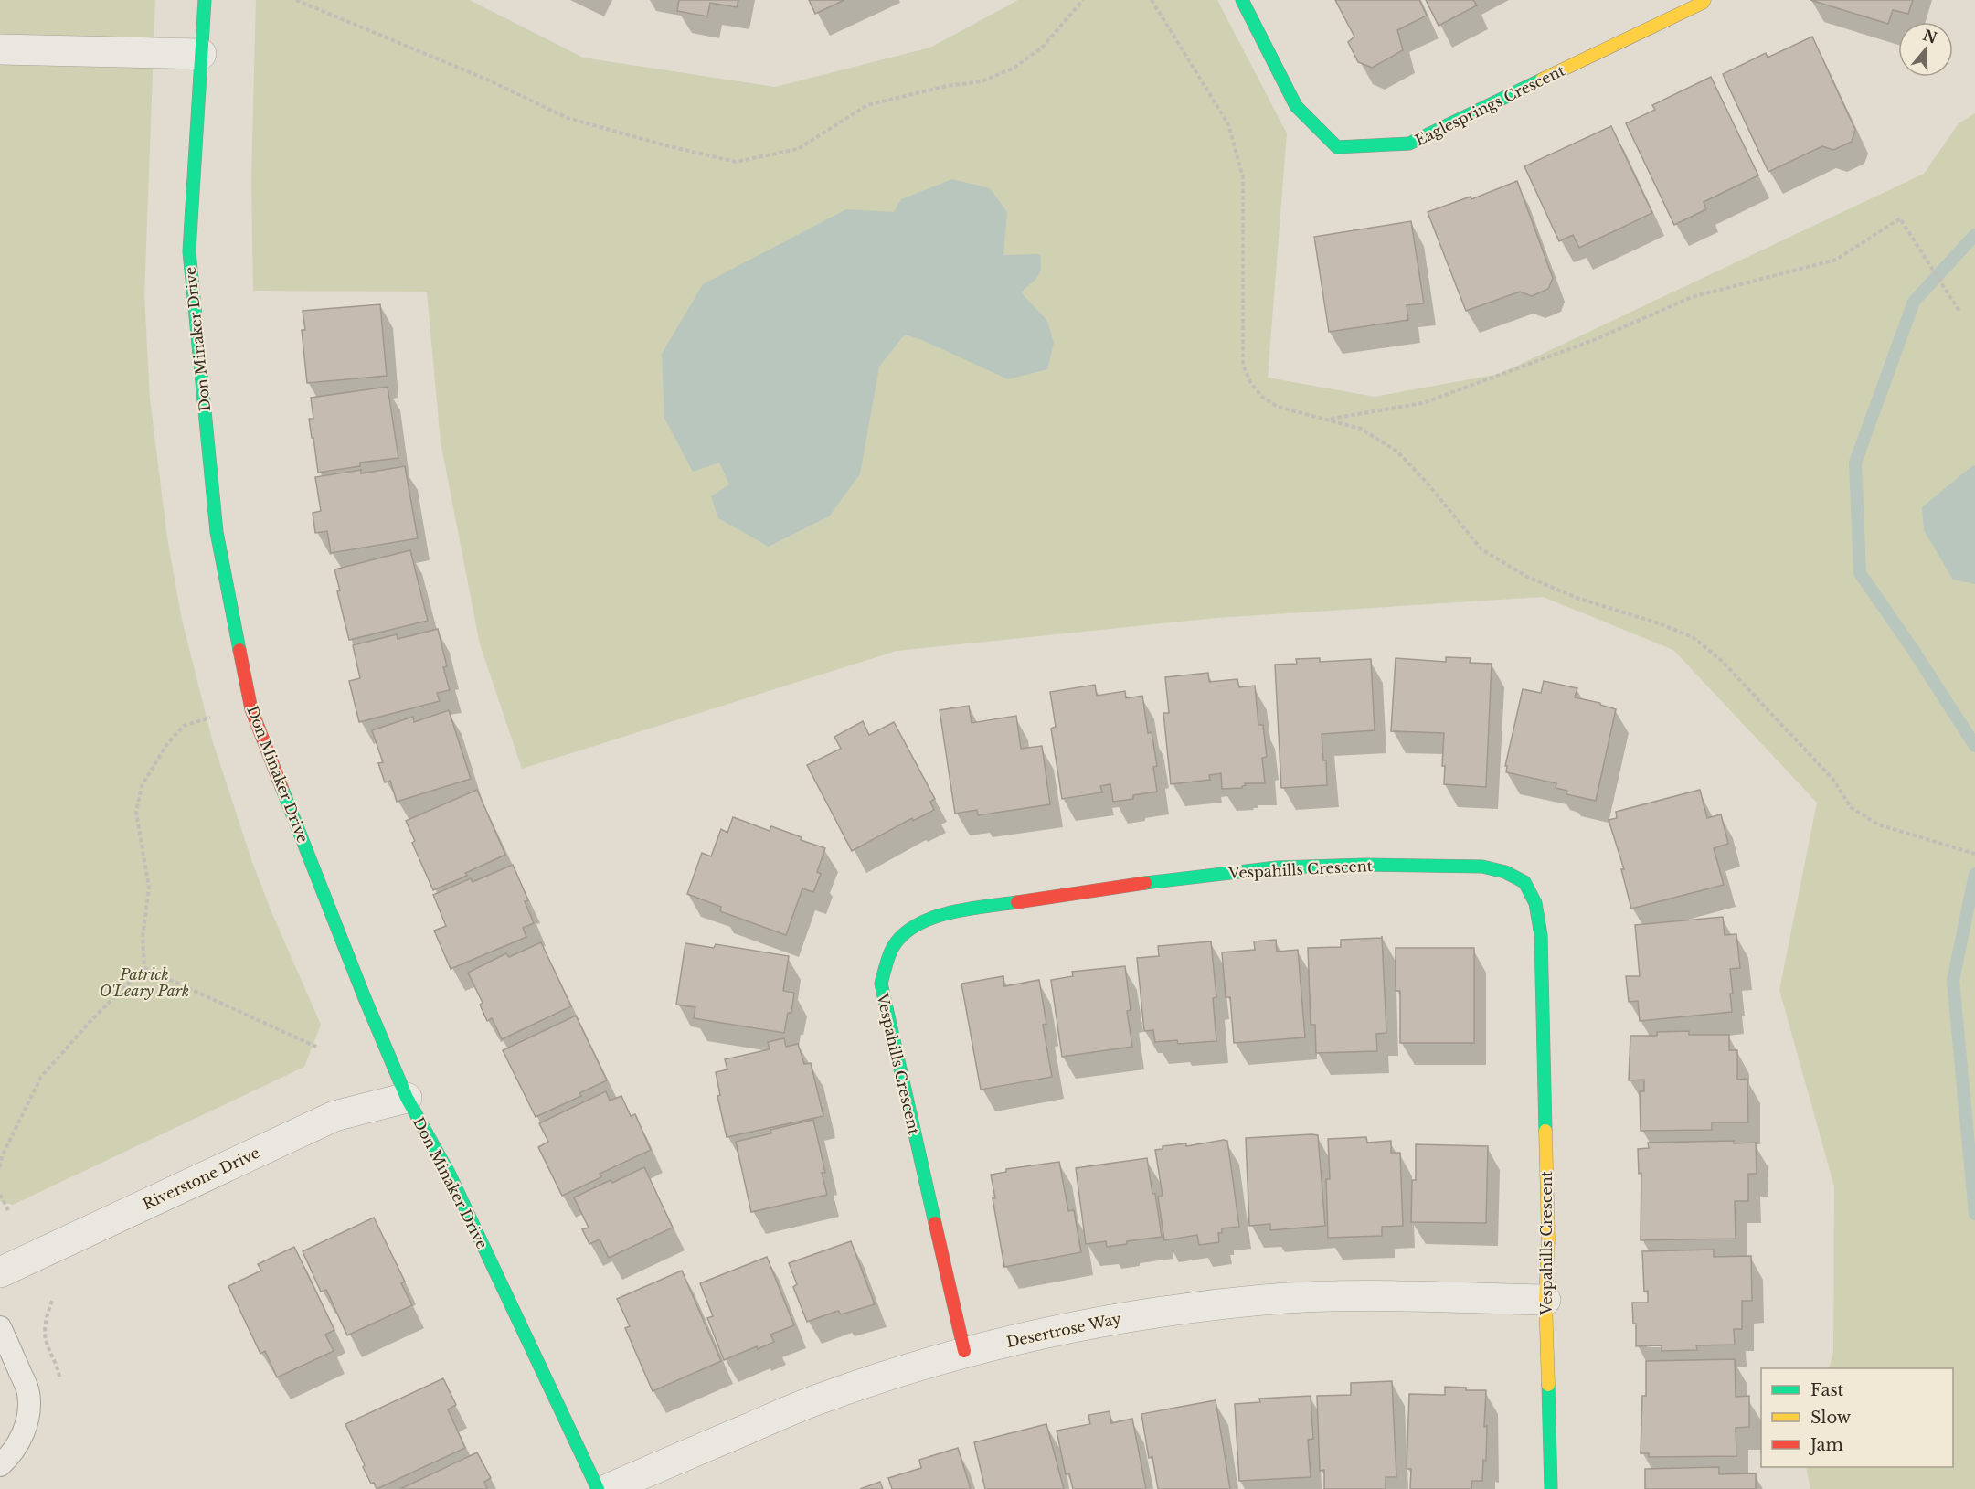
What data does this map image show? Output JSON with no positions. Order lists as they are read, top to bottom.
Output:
{
  "streets": {
    "street": [
      "Eaglesprings Crescent",
      "Don Minaker Drive",
      "Vespahills Crescent",
      "Riverstone Drive",
      "Desertrose Way"
    ]
  },
  "crossings": [
    ["Don Minaker Drive", "Riverstone Drive"],
    ["Vespahills Crescent", "Desertrose Way"]
  ],
  "parks": ["Patrick O'Leary Park"],
  "legend": ["Fast", "Slow", "Jam"],
  "north": "top"
}
